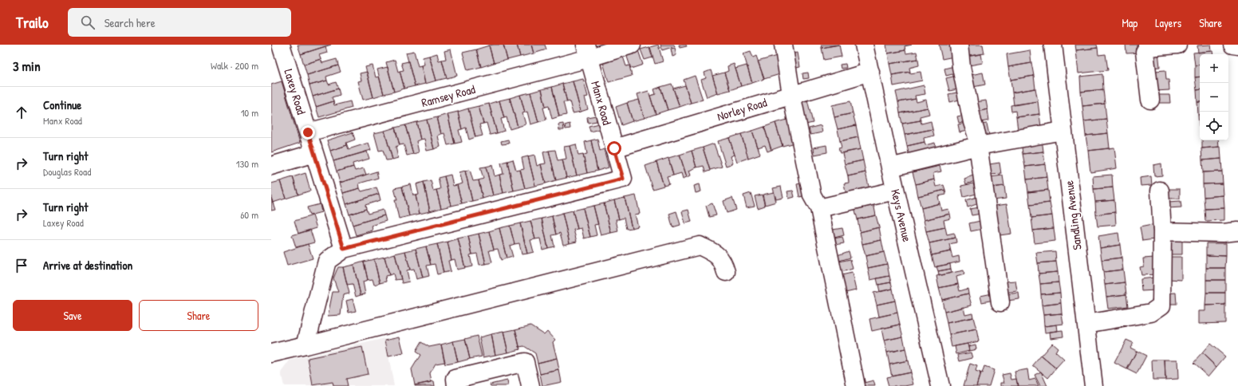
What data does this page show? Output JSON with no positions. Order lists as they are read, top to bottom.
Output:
{
  "streets": {
    "street": [
      "Laxey Road",
      "Ramsey Road",
      "Manx Road",
      "Norley Road",
      "Keys Avenue",
      "Sandling Avenue"
    ]
  },
  "crossings": [
    ["Laxey Road", "Ramsey Road"],
    ["Laxey Road", "Manx Road"],
    ["Ramsey Road", "Manx Road"],
    ["Manx Road", "Norley Road"],
    ["Norley Road", "Keys Avenue"]
  ],
  "page": {
    "header": "Trailo",
    "search": "Search here",
    "nav": ["Map", "Layers", "Share"],
    "heading": ["3 min", "Walk · 200 m"],
    "map_buttons": ["+", "−"],
    "list": [
      ["Continue", "Manx Road", "10 m"],
      ["Turn right", "Douglas Road", "130 m"],
      ["Turn right", "Laxey Road", "60 m"],
      "Arrive at destination"
    ],
    "buttons": ["Save", "Share"]
  }
}
